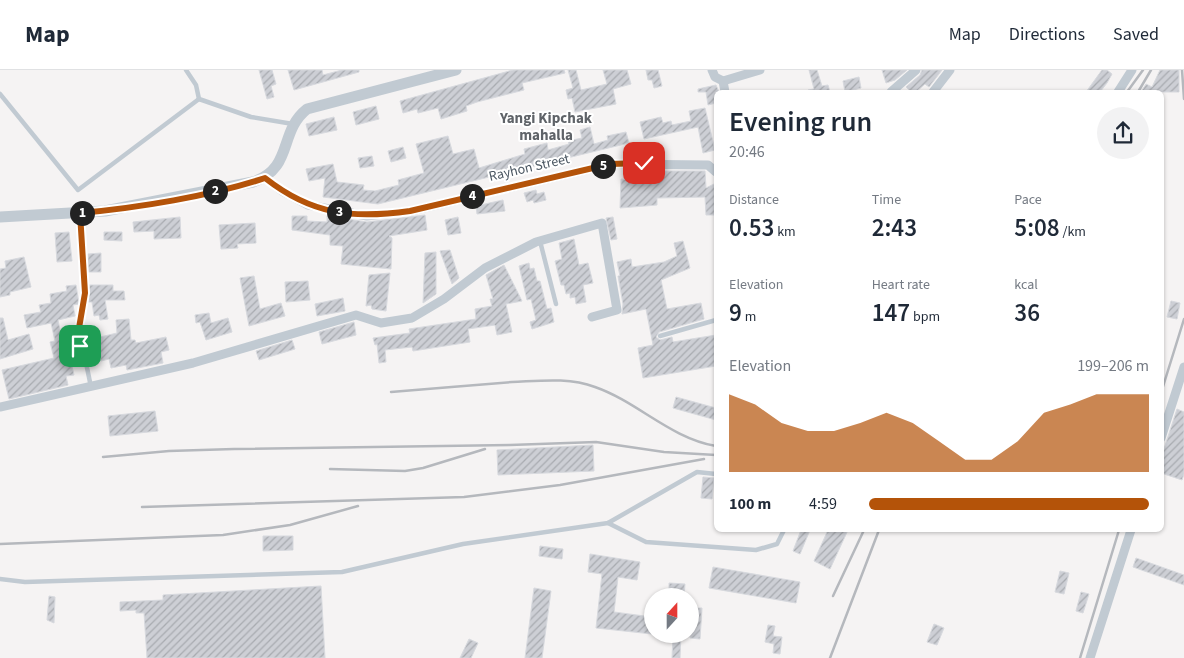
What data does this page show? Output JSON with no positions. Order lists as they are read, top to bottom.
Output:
{
  "streets": {
    "street": ["Rayhon Street"]
  },
  "districts": ["Yangi Kipchak mahalla"],
  "north": "top",
  "page": {
    "header": "Map",
    "nav": ["Map", "Directions", "Saved"],
    "heading": ["Evening run", "20:46"],
    "pins": [
      "5",
      "2",
      "4",
      "3",
      "1"
    ],
    "stats": [
      ["Distance", "0.53 km"],
      ["Time", "2:43"],
      ["Pace", "5:08 /km"],
      ["Elevation", "9 m"],
      ["Heart rate", "147 bpm"],
      ["kcal", "36"]
    ],
    "chart": ["Elevation", "199–206 m"],
    "list": [
      {
        "name": "100 m",
        "note": "4:59"
      }
    ]
  }
}
